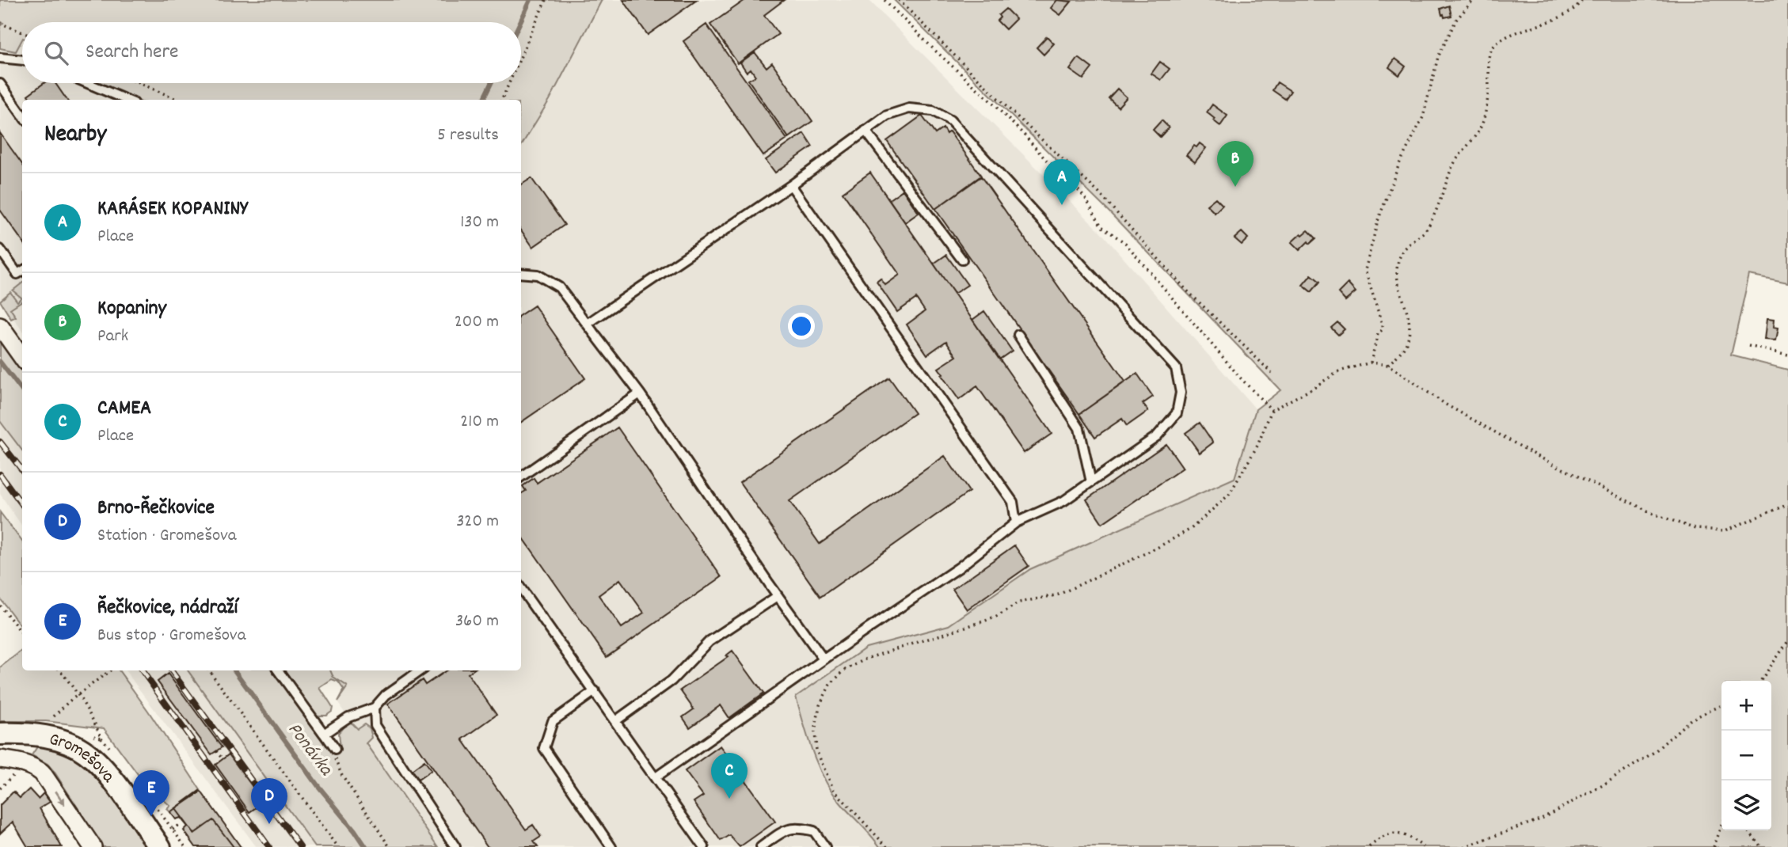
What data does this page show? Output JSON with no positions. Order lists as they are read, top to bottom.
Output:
{
  "streets": {
    "street": ["Gromešova"]
  },
  "water": ["Ponávka"],
  "page": {
    "search": "Search here",
    "heading": ["Nearby", "5 results"],
    "pins": [
      "B",
      "A",
      "C",
      "E",
      "D"
    ],
    "list": [
      {
        "mark": "A",
        "name": "KARÁSEK KOPANINY",
        "note": "Place",
        "value": "130 m"
      },
      {
        "mark": "B",
        "name": "Kopaniny",
        "note": "Park",
        "value": "200 m"
      },
      {
        "mark": "C",
        "name": "CAMEA",
        "note": "Place",
        "value": "210 m"
      },
      {
        "mark": "D",
        "name": "Brno-Řečkovice",
        "note": "Station · Gromešova",
        "value": "320 m"
      },
      {
        "mark": "E",
        "name": "Řečkovice, nádraží",
        "note": "Bus stop · Gromešova",
        "value": "360 m"
      }
    ],
    "map_buttons": ["+", "−"]
  }
}
